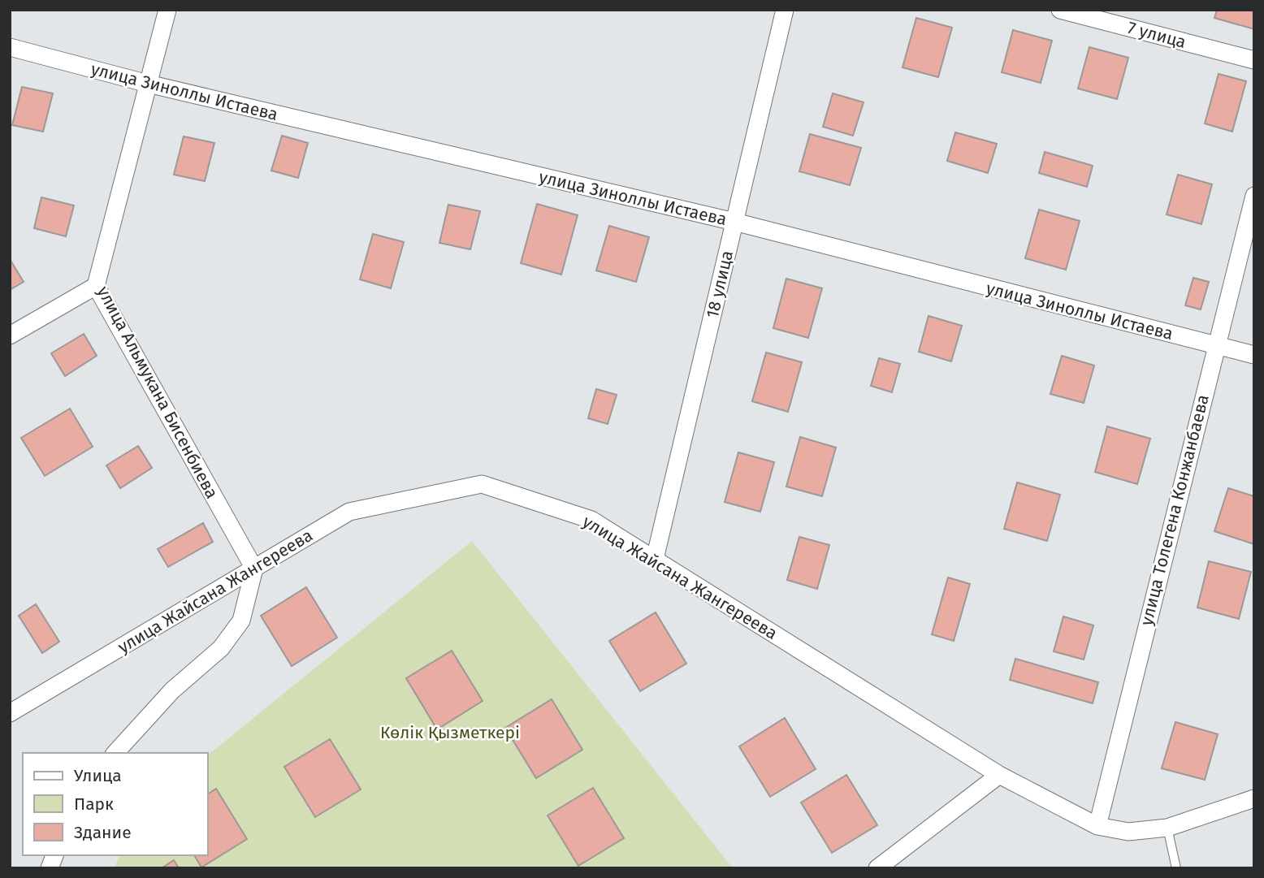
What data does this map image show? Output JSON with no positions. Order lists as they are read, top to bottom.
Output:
{
  "streets": {
    "street": [
      "7 улица",
      "улица Зиноллы Истаева",
      "18 улица",
      "улица Альмукана Бисенбиева",
      "улица Толегена Конжанбаева",
      "улица Жайсана Жангереева"
    ]
  },
  "crossings": [
    ["улица Зиноллы Истаева", "18 улица"],
    ["улица Зиноллы Истаева", "улица Альмукана Бисенбиева"],
    ["улица Зиноллы Истаева", "улица Толегена Конжанбаева"],
    ["18 улица", "улица Жайсана Жангереева"],
    ["улица Альмукана Бисенбиева", "улица Жайсана Жангереева"],
    ["улица Толегена Конжанбаева", "улица Жайсана Жангереева"]
  ],
  "parks": ["Көлік Қызметкері"],
  "legend": ["Улица", "Парк", "Здание"]
}
